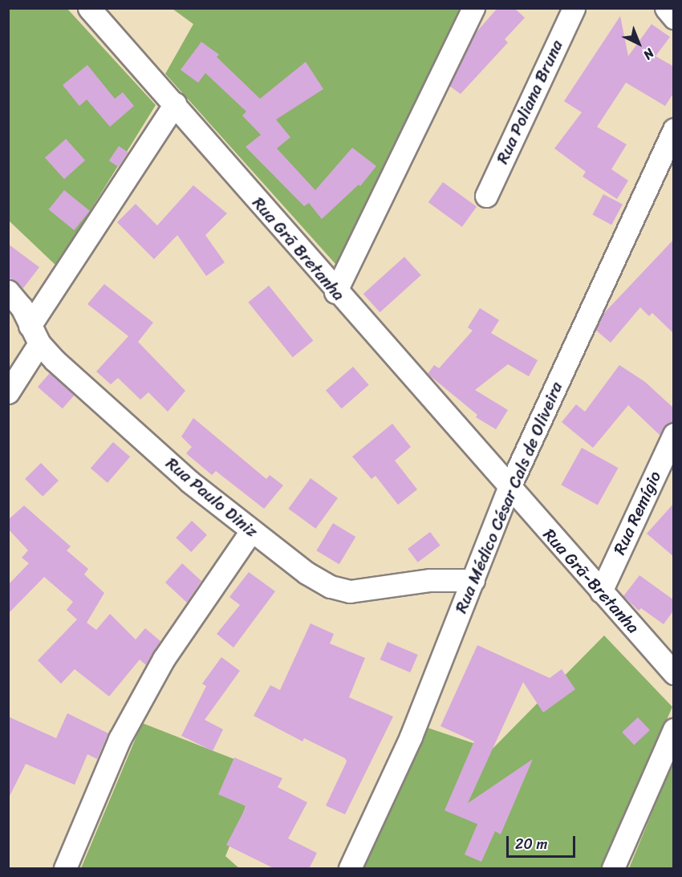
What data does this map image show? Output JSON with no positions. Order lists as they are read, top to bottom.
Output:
{
  "streets": {
    "street": [
      "Rua Poliana Bruna",
      "Rua Grã Bretanha",
      "Rua Paulo Diniz",
      "Rua Médico César Cals de Oliveira",
      "Rua Remígio",
      "Rua Grã-Bretanha"
    ]
  },
  "crossings": [
    ["Rua Grã Bretanha", "Rua Médico César Cals de Oliveira"],
    ["Rua Grã Bretanha", "Rua Grã-Bretanha"],
    ["Rua Paulo Diniz", "Rua Médico César Cals de Oliveira"],
    ["Rua Médico César Cals de Oliveira", "Rua Grã-Bretanha"],
    ["Rua Remígio", "Rua Grã-Bretanha"]
  ],
  "scale_bar": "20 m",
  "north": "bottom right"
}
